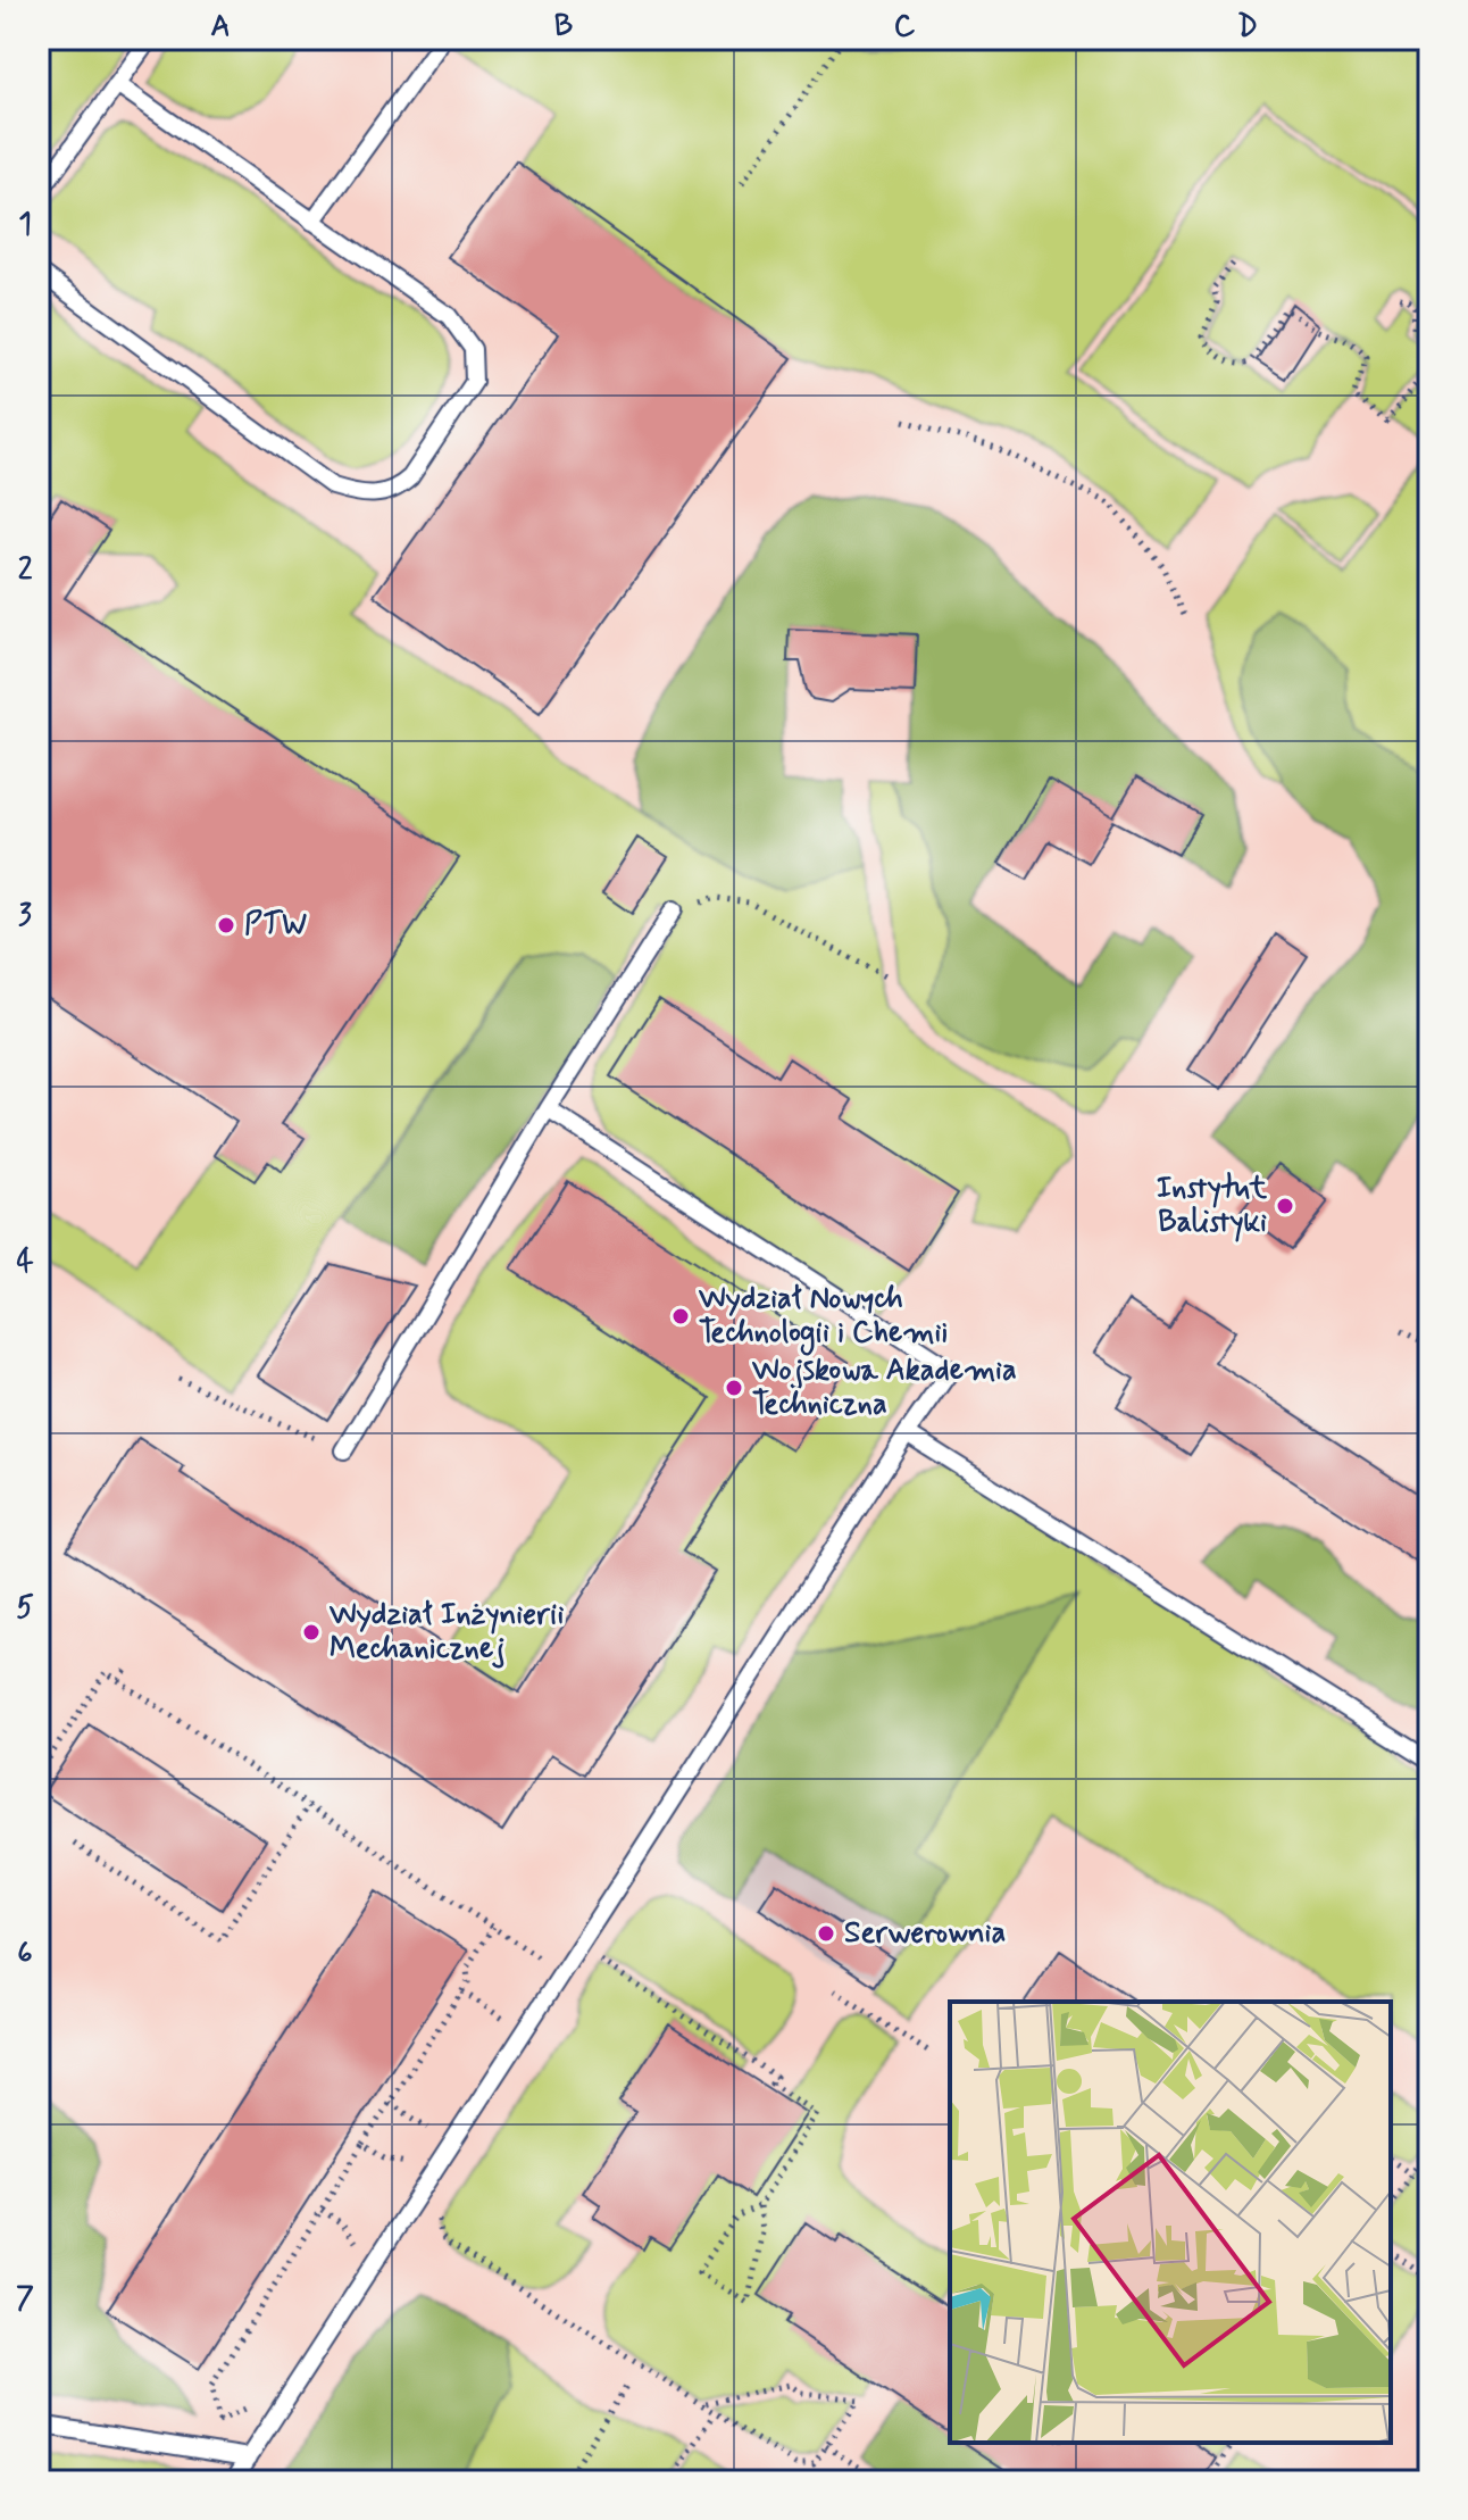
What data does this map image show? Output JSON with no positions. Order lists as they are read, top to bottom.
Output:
{
  "places": [
    "PTW",
    "Instytut Balistyki",
    "Wydział Nowych Technologii i Chemii",
    "Wojskowa Akademia Techniczna",
    "Wydział Inżynierii Mechanicznej",
    "Serwerownia"
  ],
  "grid": {
    "columns": [
      "A",
      "B",
      "C",
      "D"
    ],
    "rows": [
      "1",
      "2",
      "3",
      "4",
      "5",
      "6",
      "7"
    ]
  }
}
